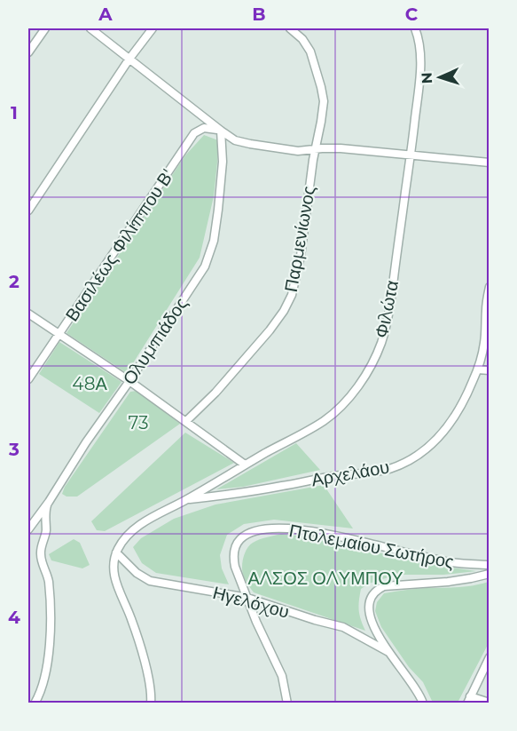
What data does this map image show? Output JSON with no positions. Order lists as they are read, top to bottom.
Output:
{
  "streets": {
    "street": [
      "Παρμενίωνος",
      "Βασιλέως Φιλίππου Β'",
      "Φιλώτα",
      "Ολυμπιάδος",
      "Αρχελάου",
      "Πτολεμαίου Σωτήρος",
      "Ηγελόχου"
    ]
  },
  "crossings": [
    ["Βασιλέως Φιλίππου Β'", "Ολυμπιάδος"],
    ["Φιλώτα", "Αρχελάου"],
    ["Φιλώτα", "Ηγελόχου"],
    ["Πτολεμαίου Σωτήρος", "Ηγελόχου"]
  ],
  "parks": ["48Α", "73", "ΑΛΣΟΣ ΟΛΥΜΠΟΥ"],
  "north": "left",
  "grid": {
    "columns": ["A", "B", "C"],
    "rows": [
      "1",
      "2",
      "3",
      "4"
    ]
  }
}
